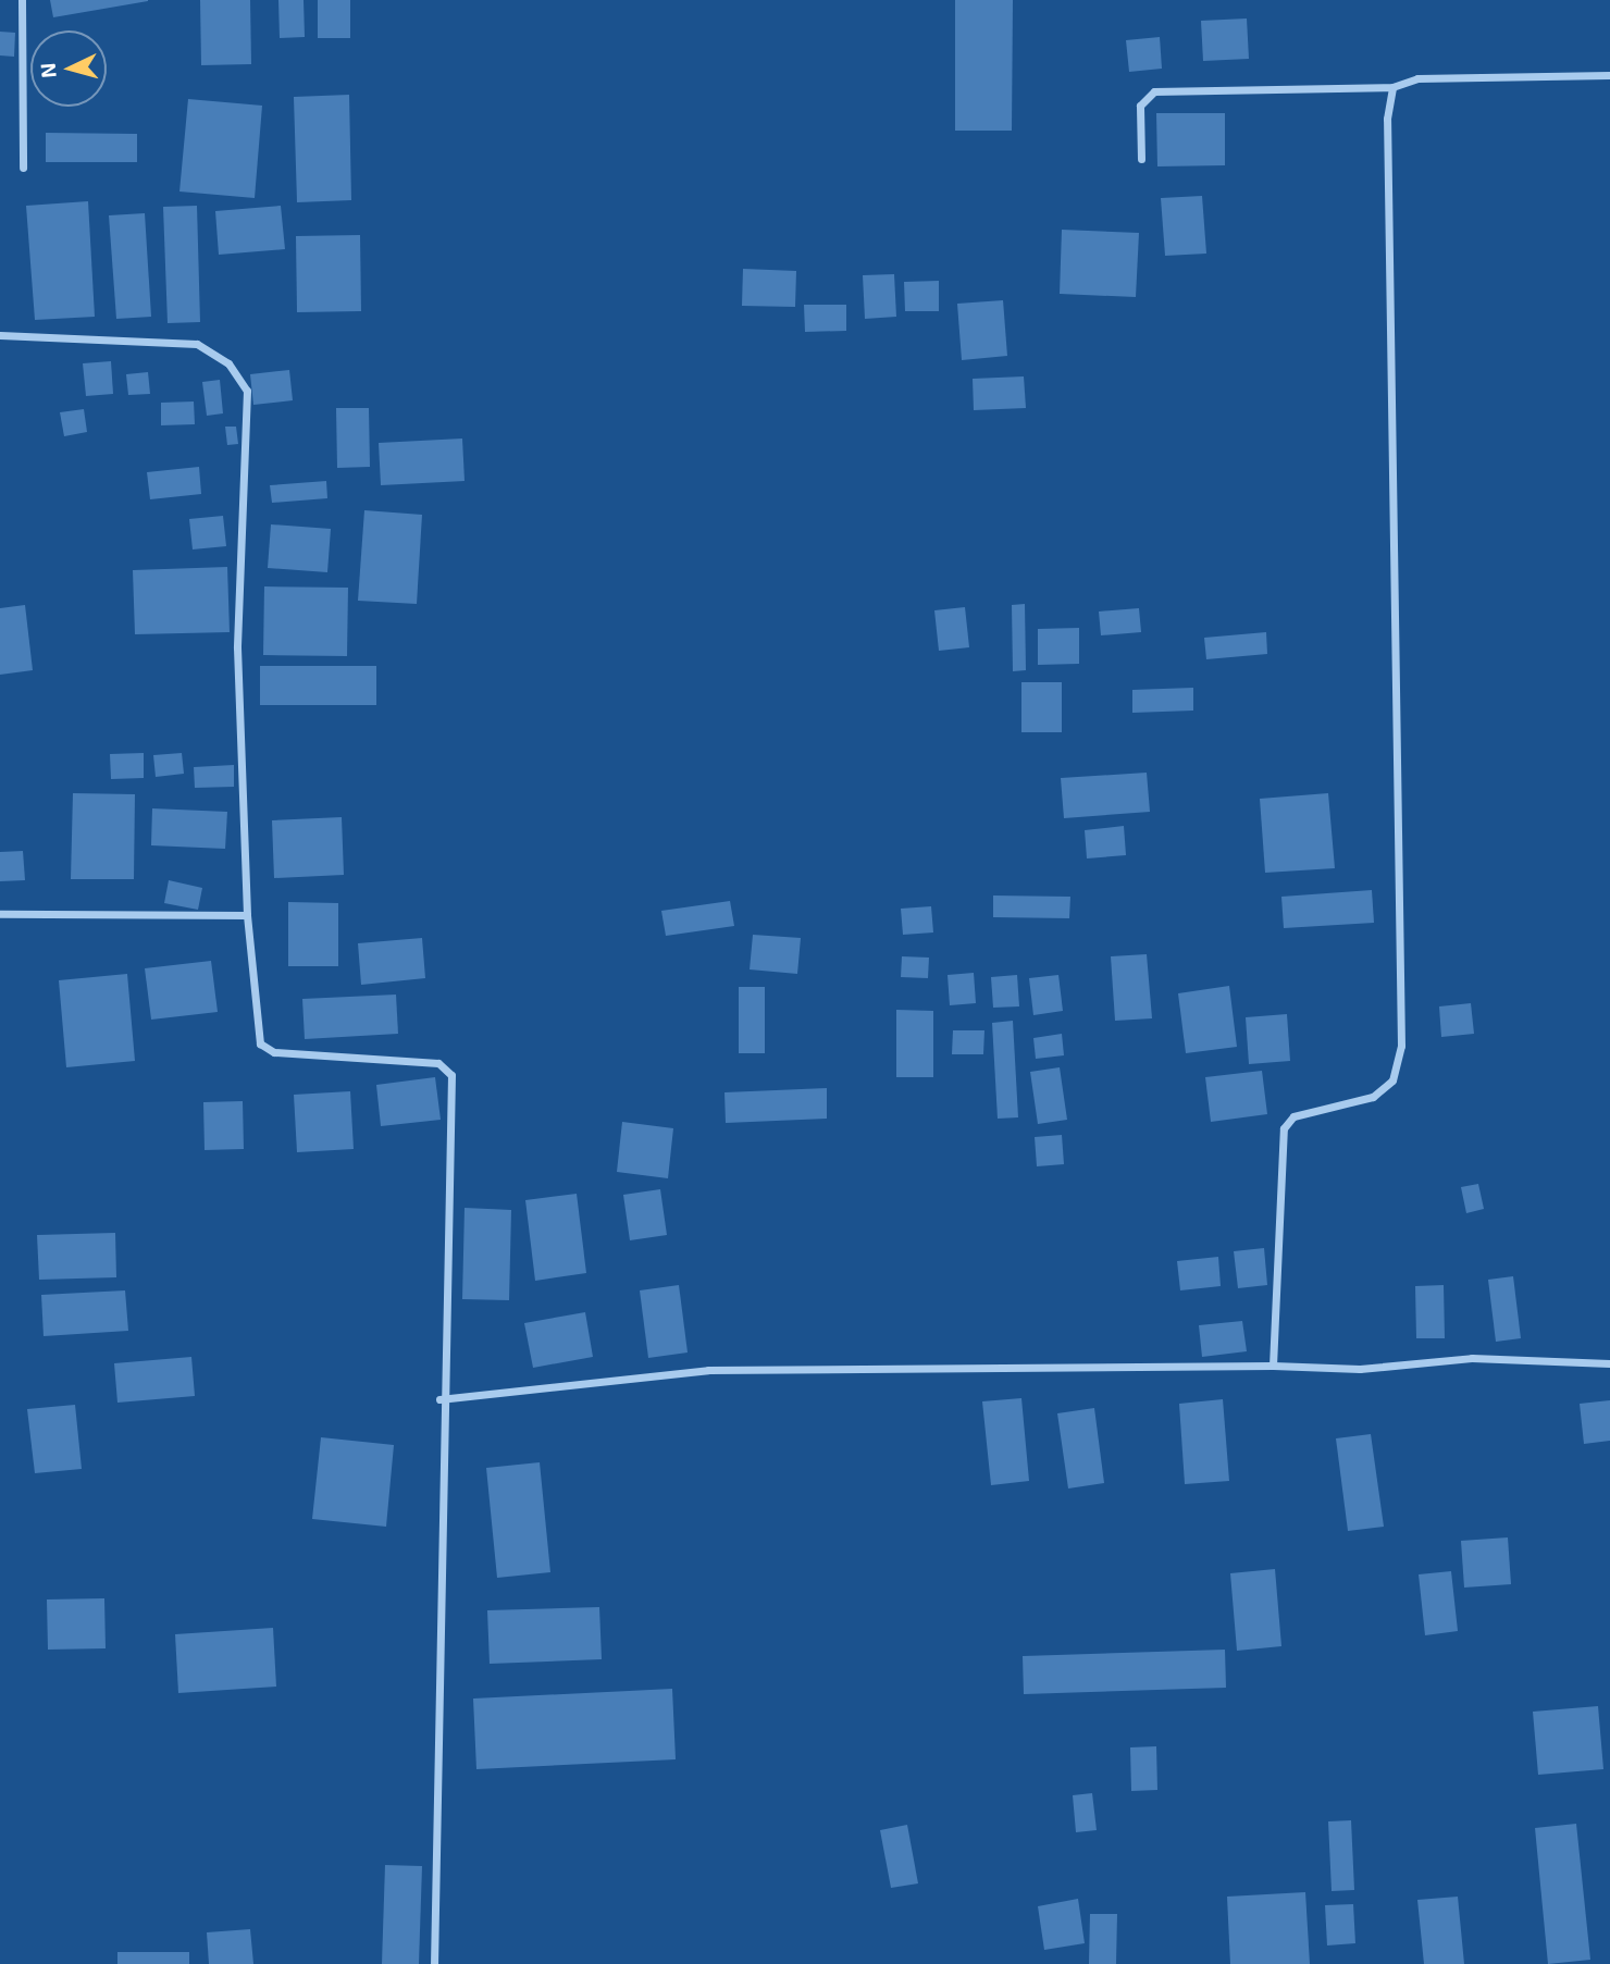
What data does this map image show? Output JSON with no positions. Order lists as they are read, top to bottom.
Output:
{
  "north": "left"
}
